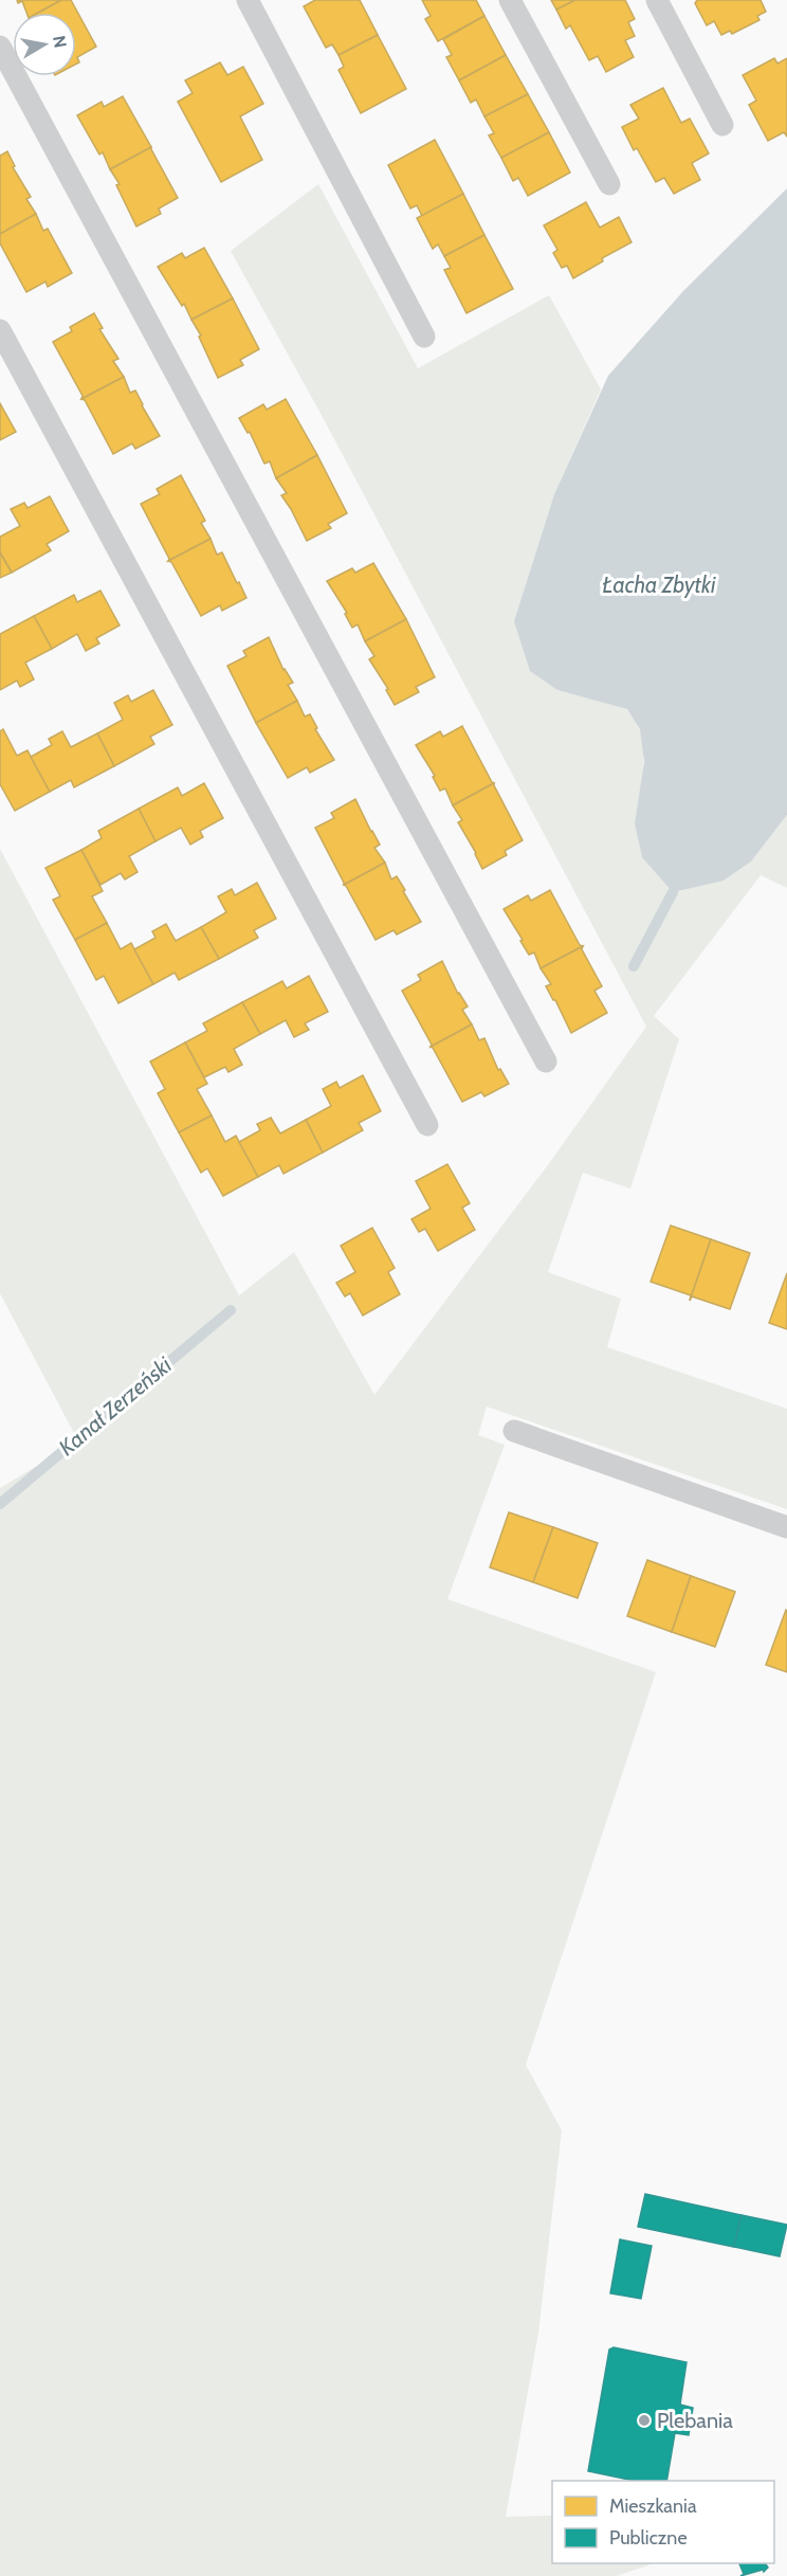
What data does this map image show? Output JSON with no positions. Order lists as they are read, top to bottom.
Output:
{
  "water": ["Łacha Zbytki", "Kanał Zerzeński"],
  "places": ["Plebania"],
  "legend": ["Mieszkania", "Publiczne"],
  "north": "right"
}
